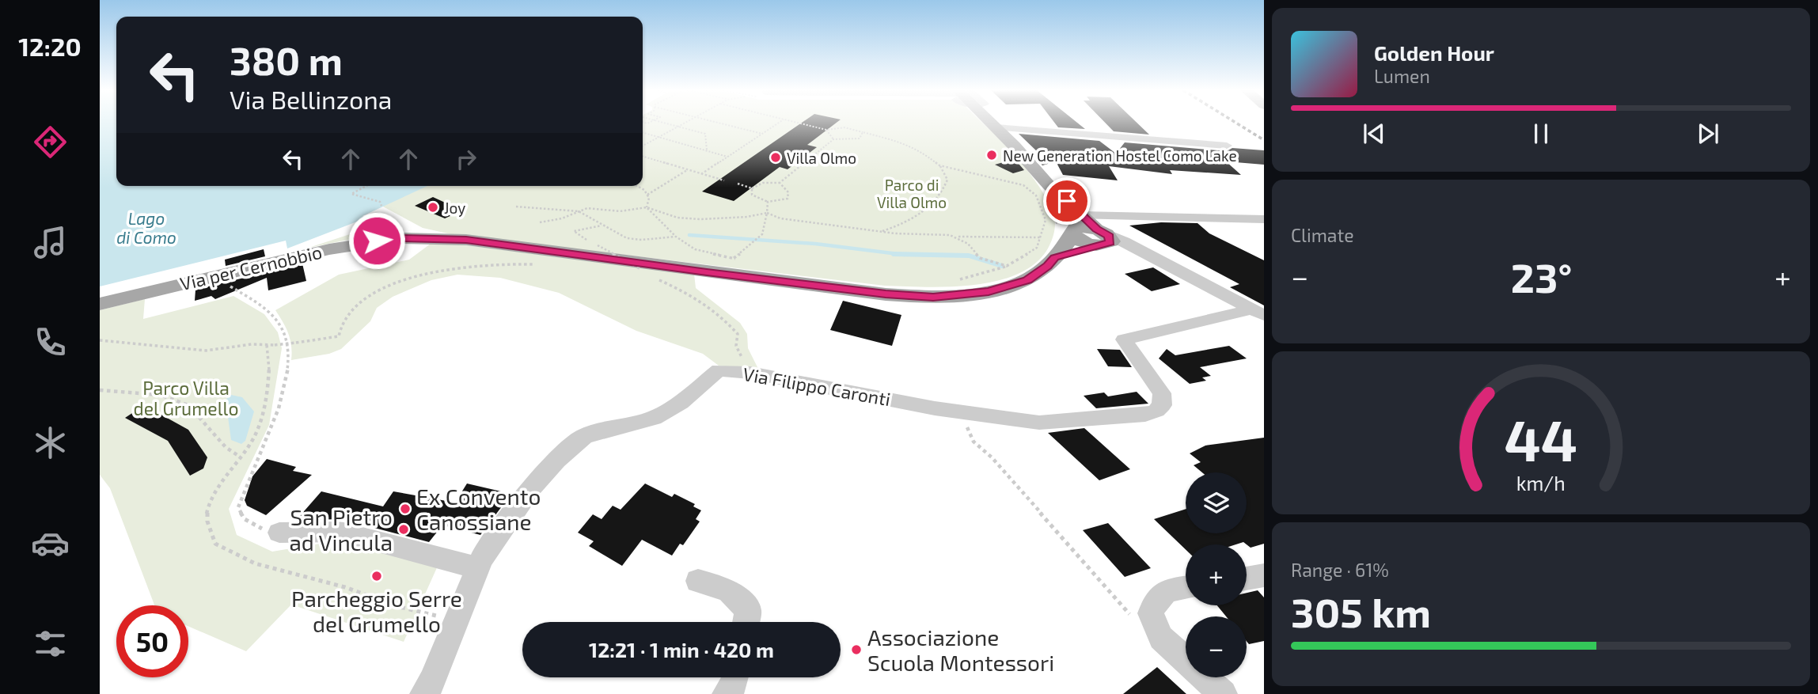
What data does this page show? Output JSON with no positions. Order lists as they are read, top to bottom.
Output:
{
  "streets": {
    "main road": ["Via per Cernobbio"],
    "street": ["Via Filippo Caronti"]
  },
  "water": ["Lago di Como"],
  "parks": ["Parco di Villa Olmo", "Parco Villa del Grumello"],
  "places": [
    "New Generation Hostel Como Lake",
    "Villa Olmo",
    "Joy",
    "Ex Convento Canossiane",
    "San Pietro ad Vincula",
    "Parcheggio Serre del Grumello",
    "Associazione Scuola Montessori"
  ],
  "page": {
    "tabs": "12:20",
    "turn": ["380 m", "Via Bellinzona"],
    "song": ["Golden Hour", "Lumen"],
    "tile": [
      "Climate",
      ["Range · 61%", "305 km"]
    ],
    "heat": ["−", "23°", "+"],
    "map_buttons": ["+", "−"],
    "limit": "50",
    "trip": "12:21 · 1 min · 420 m",
    "gauge": ["44", "km/h"]
  }
}
